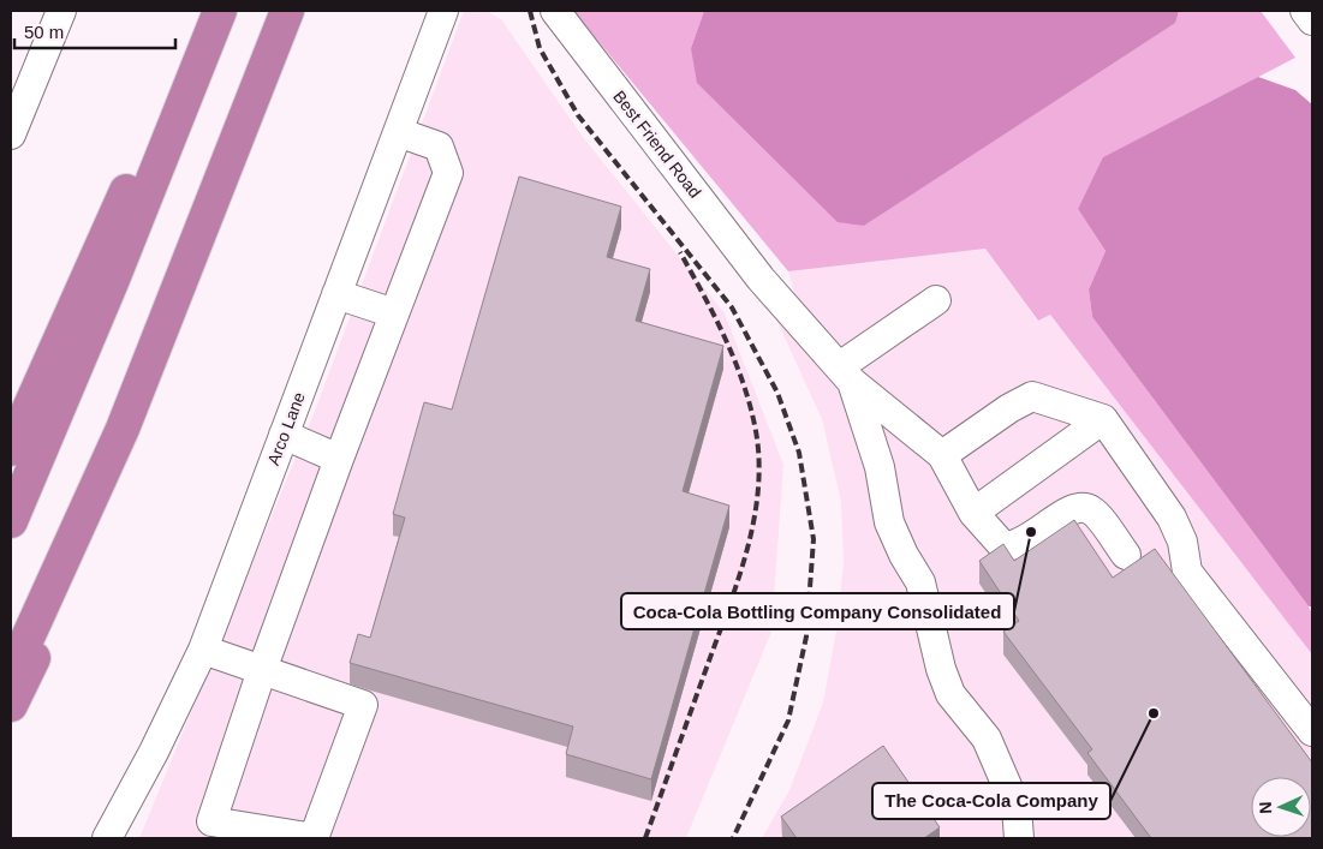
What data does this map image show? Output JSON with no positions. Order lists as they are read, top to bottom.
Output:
{
  "streets": {
    "street": ["Best Friend Road", "Arco Lane"]
  },
  "places": ["Coca-Cola Bottling Company Consolidated", "The Coca-Cola Company"],
  "scale_bar": "50 m",
  "north": "left"
}
